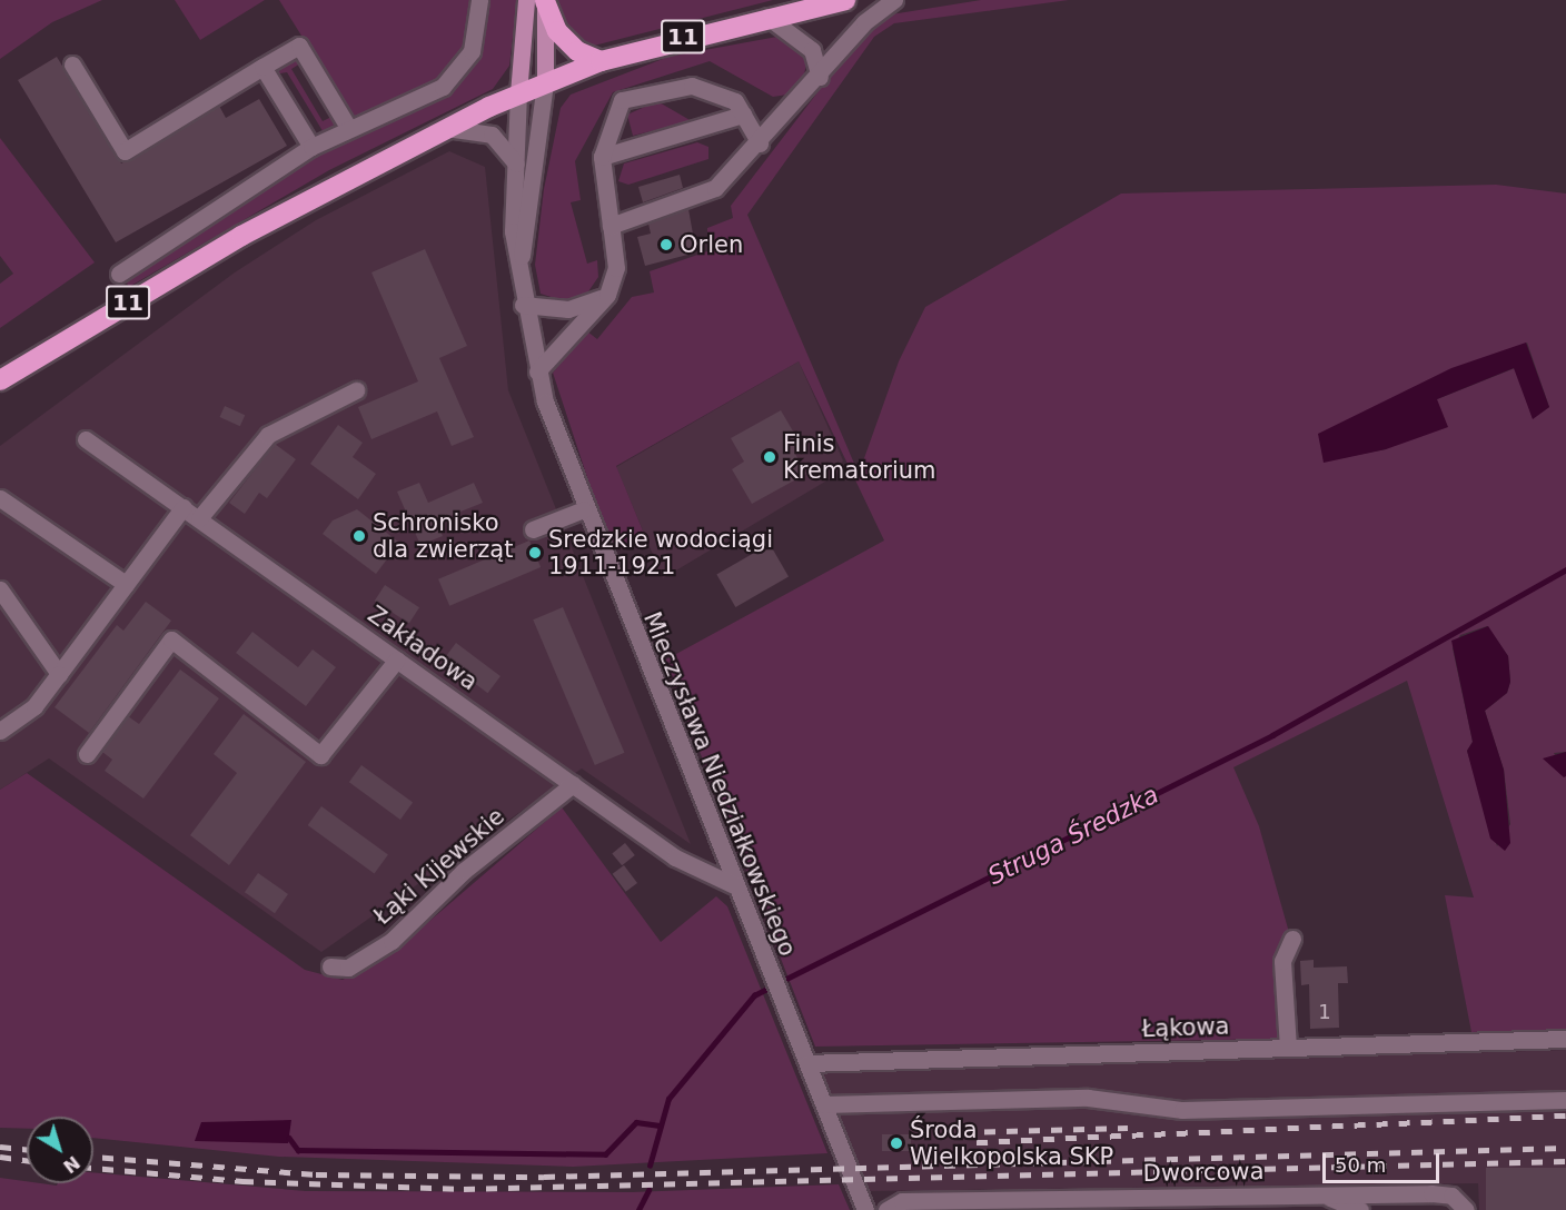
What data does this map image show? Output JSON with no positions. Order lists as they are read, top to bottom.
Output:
{
  "streets": {
    "highway": ["11"],
    "street": [
      "Zakładowa",
      "Mieczysława Niedziałkowskiego",
      "Łąki Kijewskie",
      "Łąkowa",
      "Dworcowa"
    ]
  },
  "crossings": [
    ["11", "Mieczysława Niedziałkowskiego"],
    ["Zakładowa", "Mieczysława Niedziałkowskiego"],
    ["Zakładowa", "Łąki Kijewskie"],
    ["Mieczysława Niedziałkowskiego", "Łąkowa"]
  ],
  "water": ["Struga Średzka"],
  "places": [
    "Orlen",
    "Finis Krematorium",
    "Schronisko dla zwierząt",
    "Sredzkie wodociągi 1911-1921",
    "Środa Wielkopolska SKP"
  ],
  "house_numbers": ["1"],
  "scale_bar": "50 m",
  "north": "bottom right"
}
